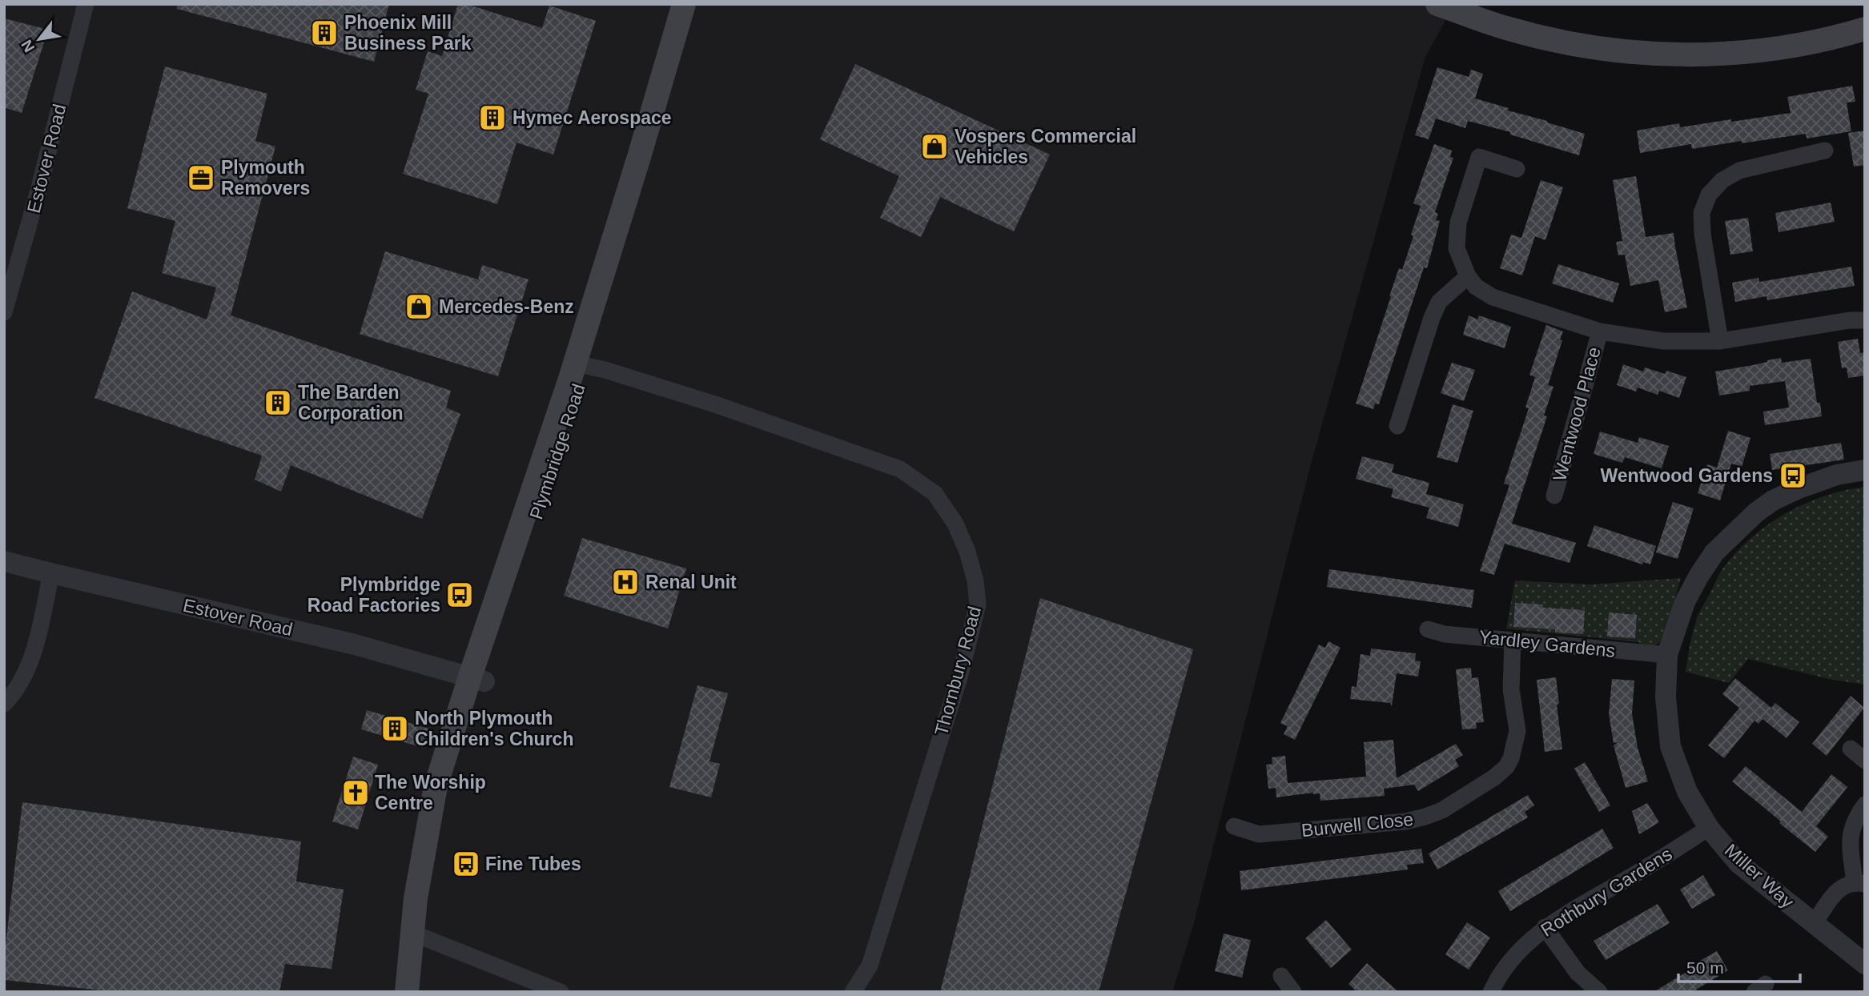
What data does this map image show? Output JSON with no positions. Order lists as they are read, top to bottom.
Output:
{
  "streets": {
    "main road": ["Plymbridge Road"],
    "street": [
      "Estover Road",
      "Wentwood Place",
      "Yardley Gardens",
      "Thornbury Road",
      "Burwell Close",
      "Miller Way",
      "Rothbury Gardens"
    ]
  },
  "crossings": [
    ["Estover Road", "Plymbridge Road"],
    ["Plymbridge Road", "Thornbury Road"],
    ["Yardley Gardens", "Burwell Close"],
    ["Yardley Gardens", "Miller Way"],
    ["Miller Way", "Rothbury Gardens"]
  ],
  "places": {
    "building": [
      "Phoenix Mill Business Park",
      "Hymec Aerospace",
      "The Barden Corporation",
      "North Plymouth Children's Church"
    ],
    "shop": ["Vospers Commercial Vehicles", "Mercedes-Benz"],
    "office": ["Plymouth Removers"],
    "bus stop": ["Wentwood Gardens", "Plymbridge Road Factories", "Fine Tubes"],
    "hospital": ["Renal Unit"],
    "church": ["The Worship Centre"]
  },
  "scale_bar": "50 m",
  "north": "bottom left"
}
